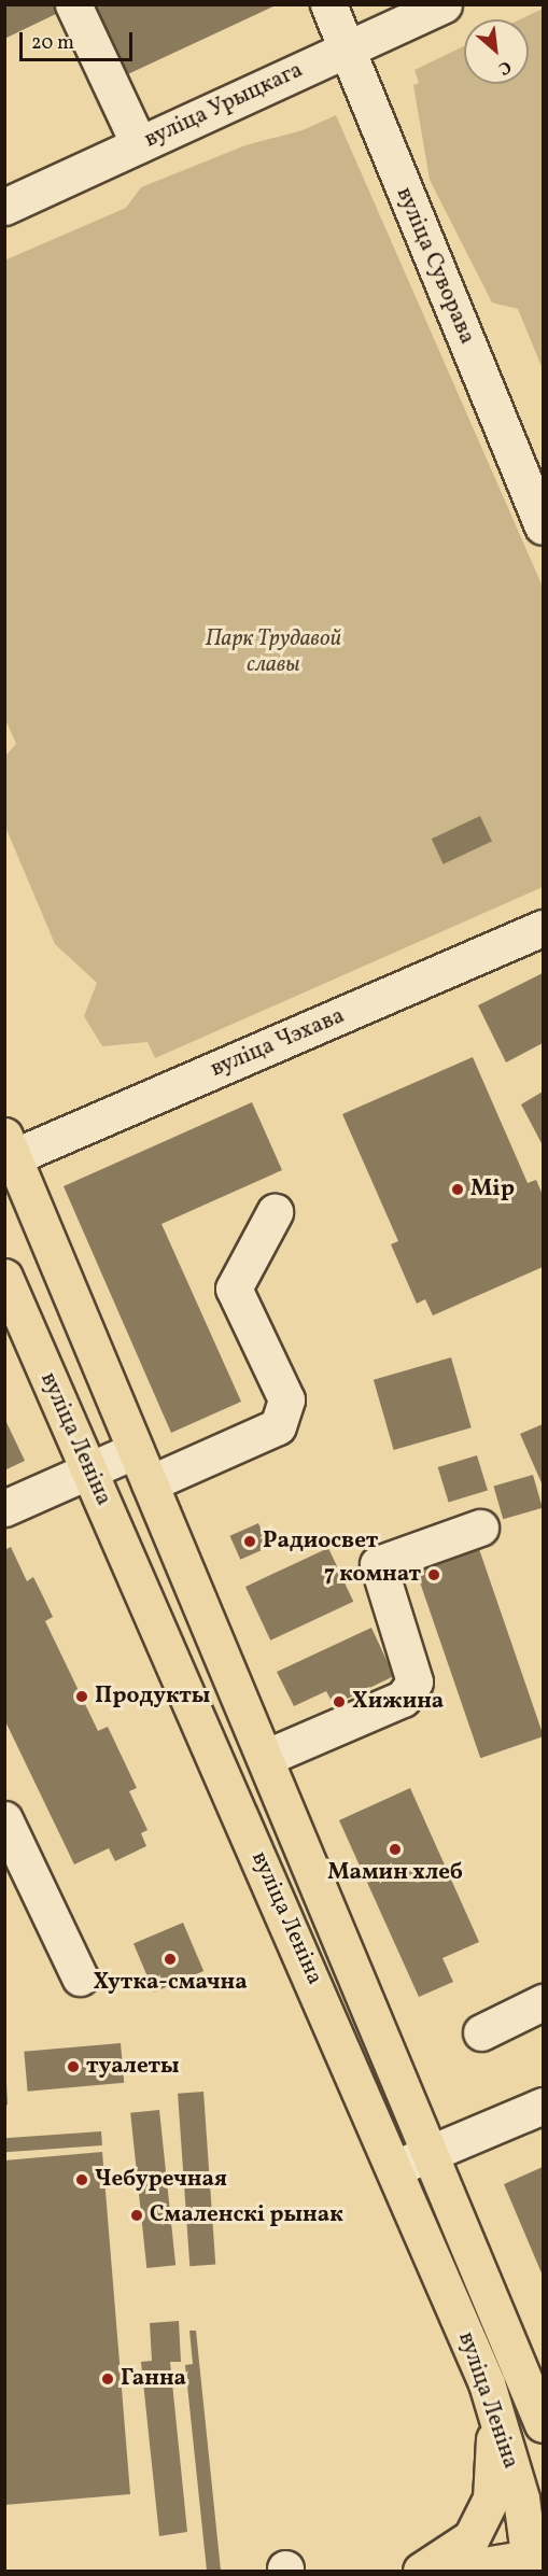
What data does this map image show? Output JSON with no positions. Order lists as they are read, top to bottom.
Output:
{
  "streets": {
    "main road": ["вуліца Леніна"],
    "street": ["вуліца Урыцкага", "вуліца Суворава", "вуліца Чэхава"]
  },
  "crossings": [
    ["вуліца Урыцкага", "вуліца Суворава"],
    ["вуліца Чэхава", "вуліца Леніна"]
  ],
  "parks": ["Парк Трудавой славы"],
  "places": [
    "Мір",
    "Радиосвет",
    "7 комнат",
    "Продукты",
    "Хижина",
    "Мамин хлеб",
    "Хутка-смачна",
    "туалеты",
    "Чебуречная",
    "Смаленскі рынак",
    "Ганна"
  ],
  "scale_bar": "20 m",
  "north": "bottom right"
}
